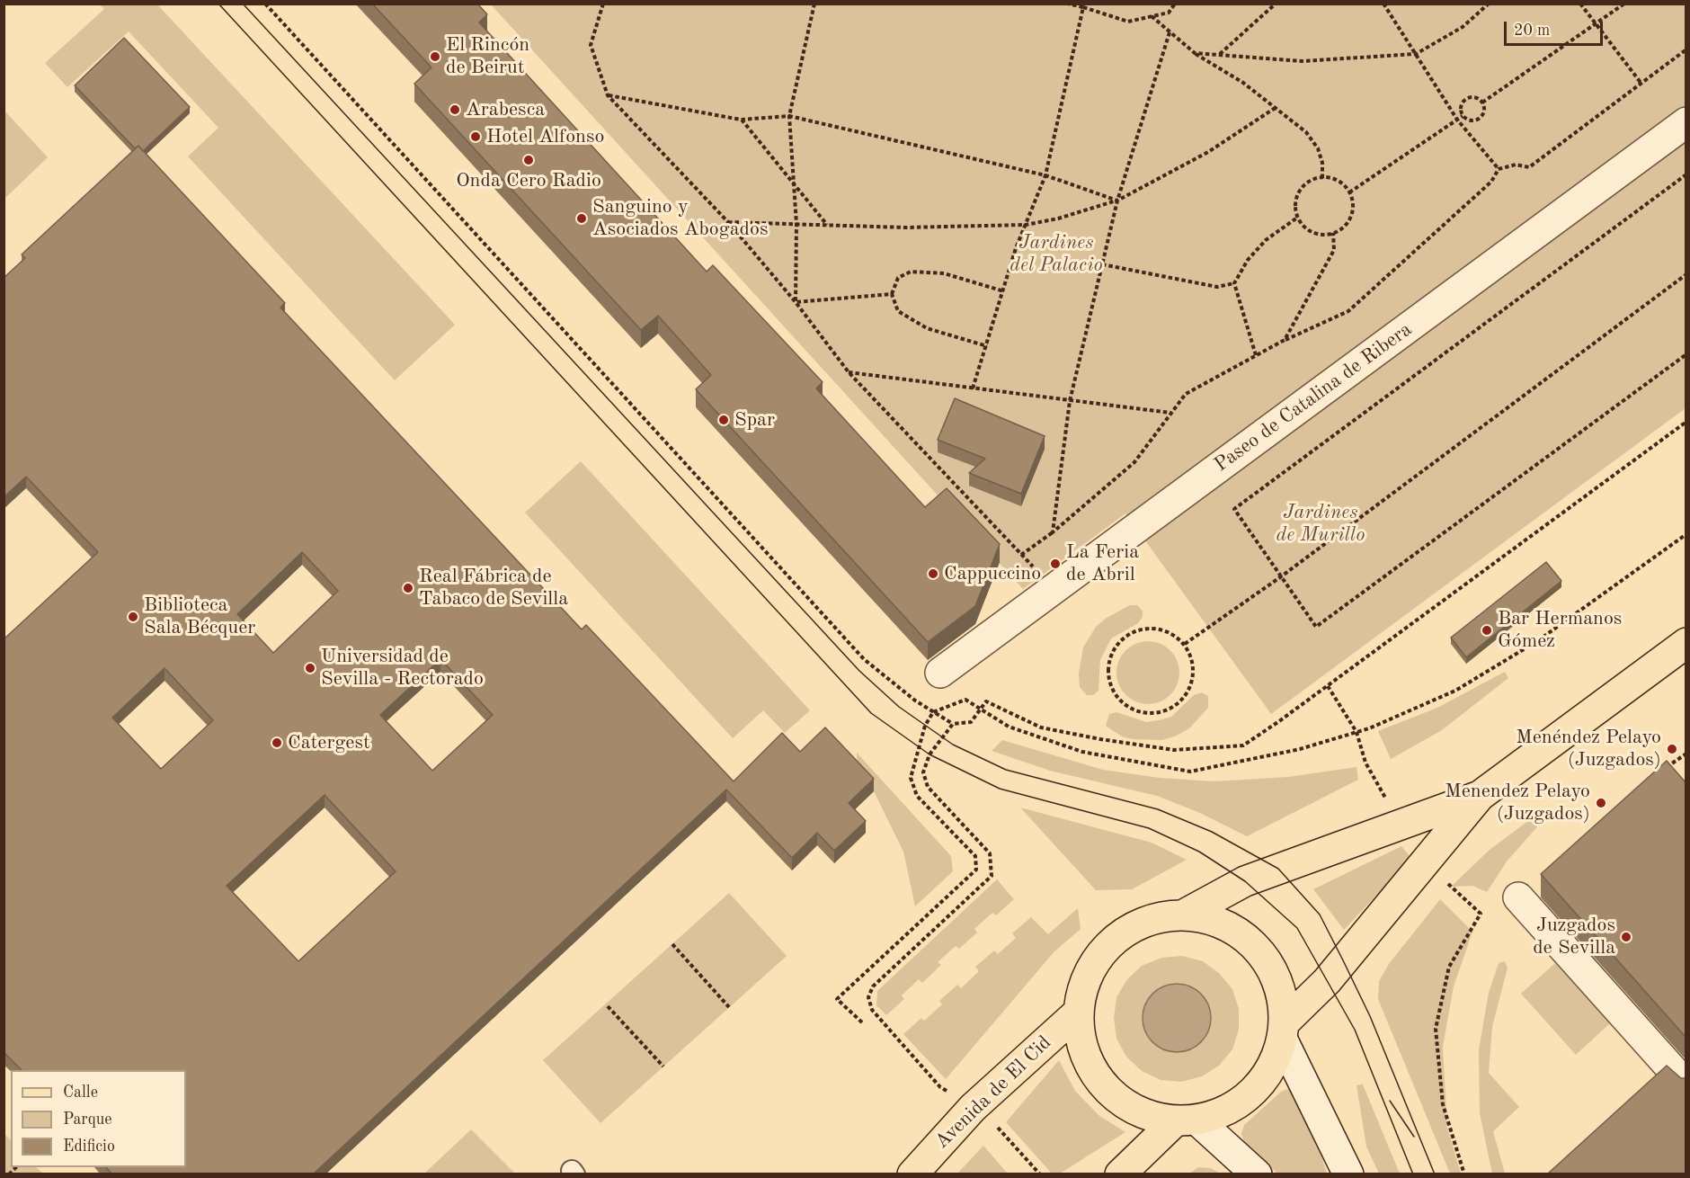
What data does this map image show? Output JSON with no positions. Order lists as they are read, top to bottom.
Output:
{
  "streets": {
    "main road": ["Avenida de El Cid"],
    "street": ["Paseo de Catalina de Ribera"]
  },
  "parks": ["Jardines del Palacio", "Jardines de Murillo"],
  "places": [
    "El Rincón de Beirut",
    "Arabesca",
    "Hotel Alfonso",
    "Onda Cero Radio",
    "Sanguino y Asociados Abogados",
    "Spar",
    "La Feria de Abril",
    "Cappuccino",
    "Real Fábrica de Tabaco de Sevilla",
    "Biblioteca Sala Bécquer",
    "Bar Hermanos Gómez",
    "Universidad de Sevilla - Rectorado",
    "Catergest",
    "Menéndez Pelayo (Juzgados)",
    "Menendez Pelayo (Juzgados)",
    "Juzgados de Sevilla"
  ],
  "legend": ["Calle", "Parque", "Edificio"],
  "scale_bar": "20 m"
}
